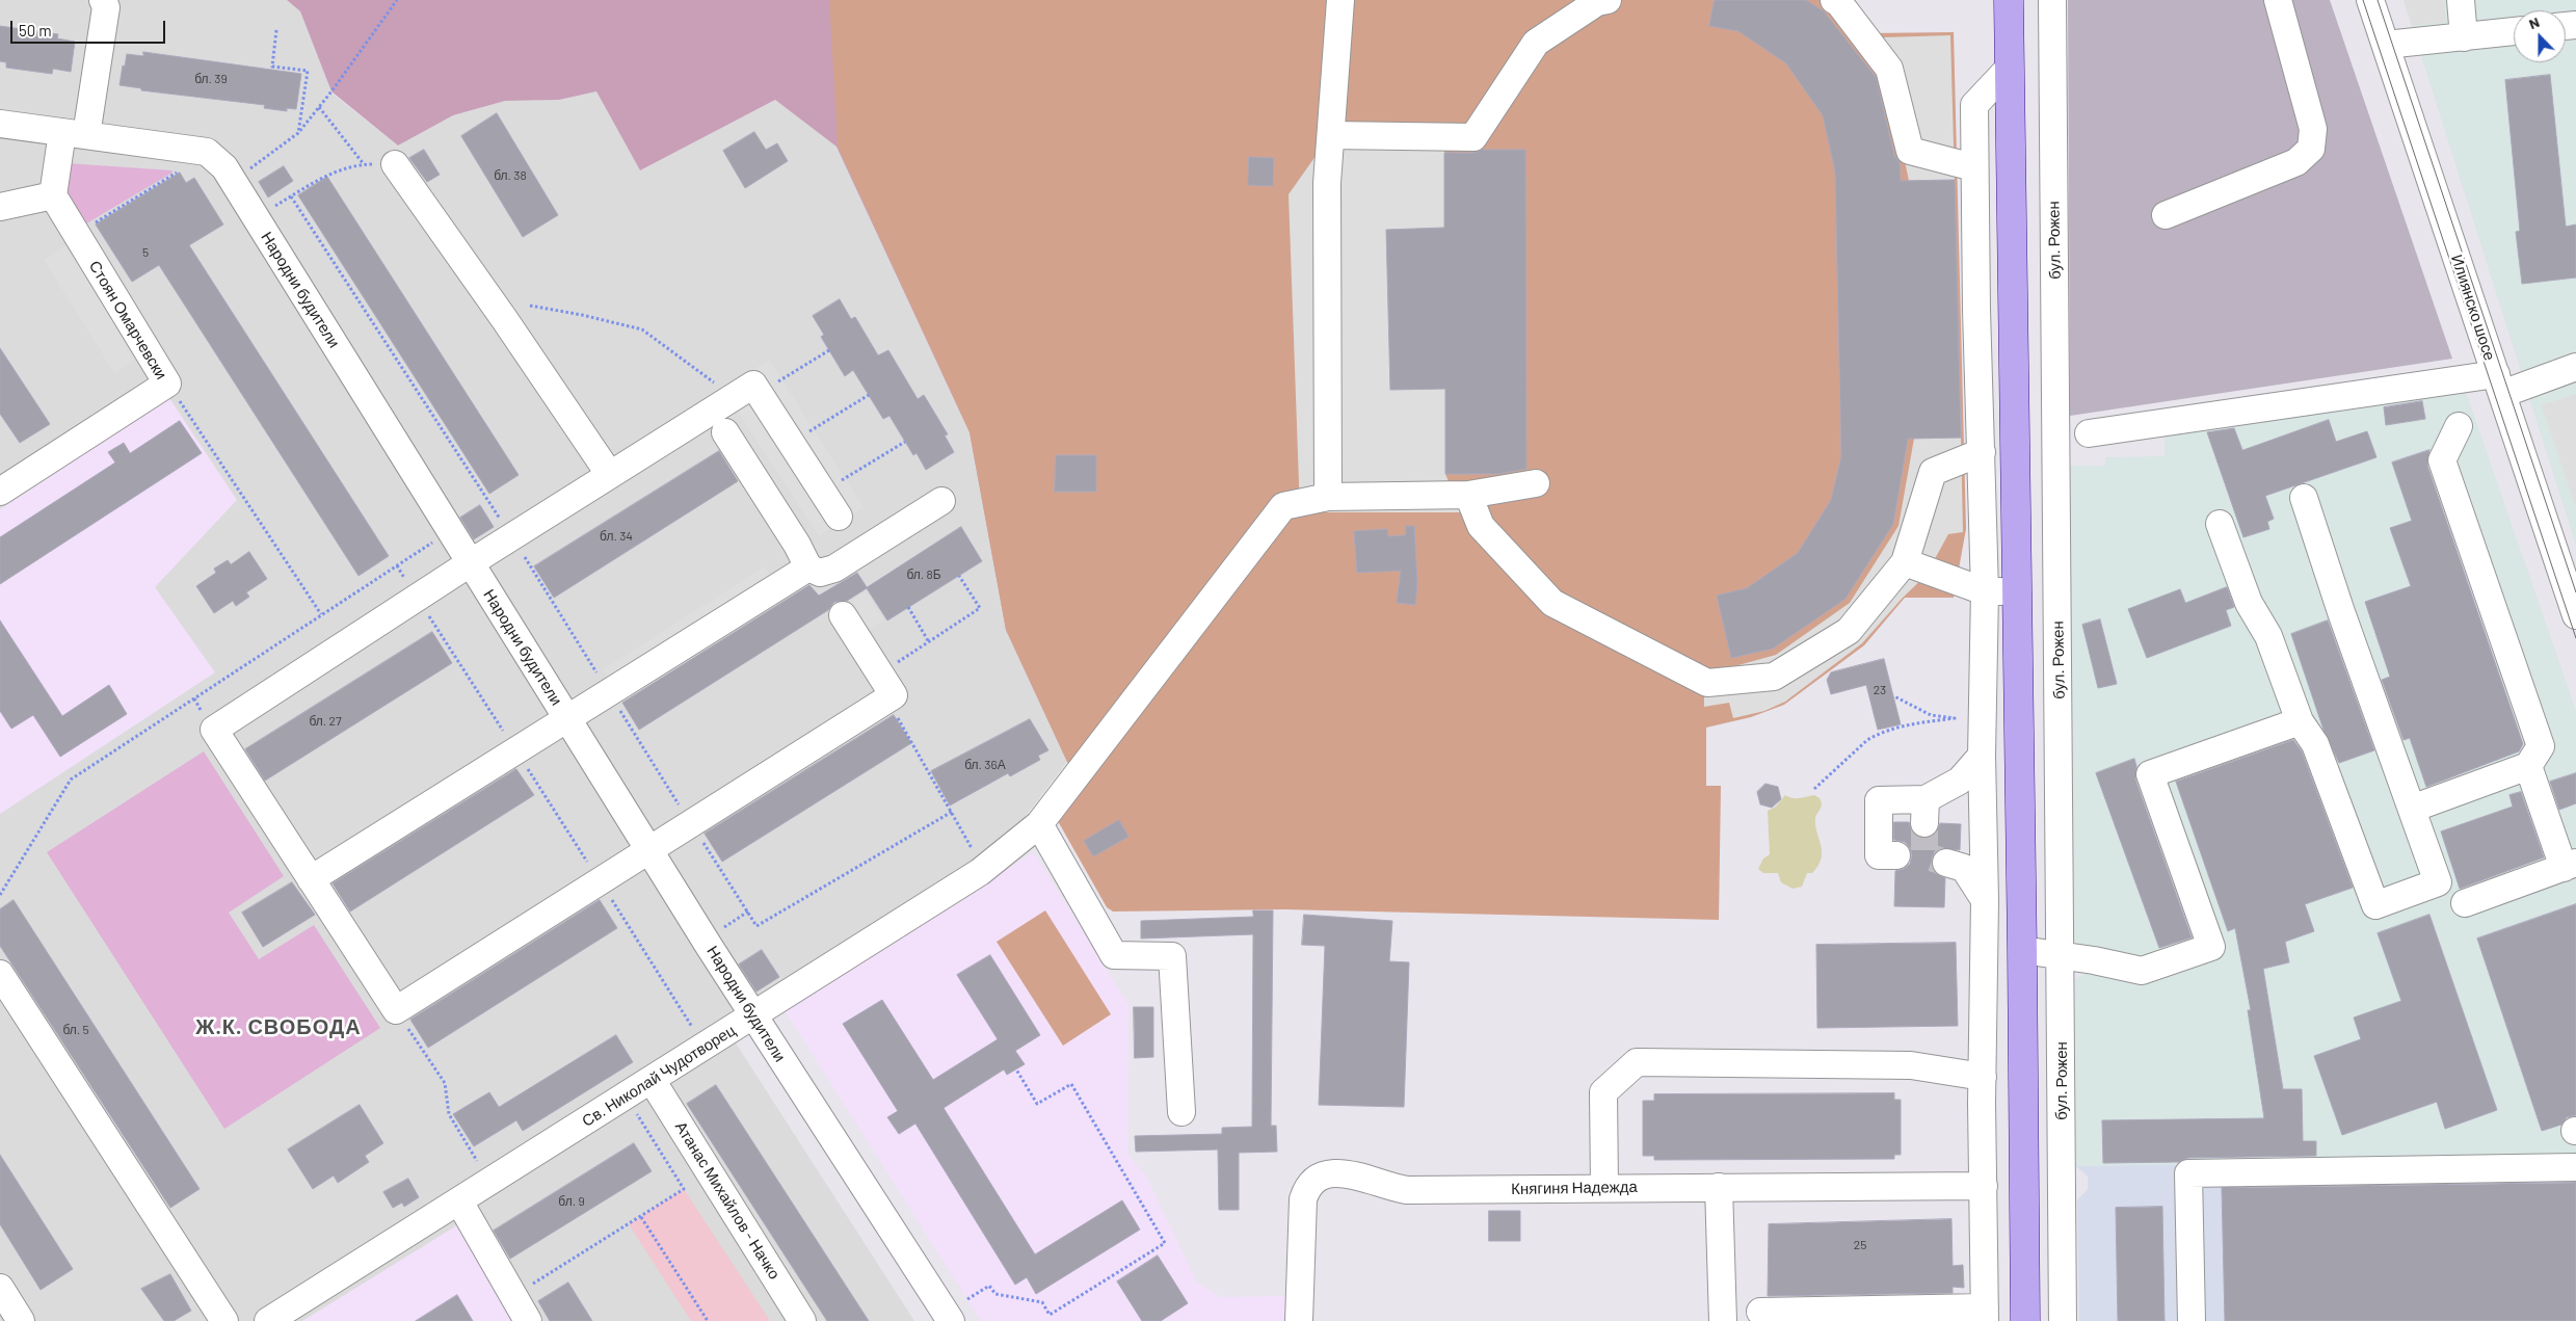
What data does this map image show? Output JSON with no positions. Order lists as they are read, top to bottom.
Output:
{
  "streets": {
    "street": [
      "бул. Рожен",
      "Народни будители",
      "Илиянско шосе",
      "Стоян Омарчевски",
      "Св. Николай Чудотворец",
      "Княгиня Надежда",
      "Атанас Михайлов - Начко"
    ]
  },
  "crossings": [
    ["Народни будители", "Св. Николай Чудотворец"],
    ["Св. Николай Чудотворец", "Атанас Михайлов - Начко"]
  ],
  "districts": ["Ж.К. СВОБОДА"],
  "house_numbers": [
    "бл. 39",
    "бл. 38",
    "5",
    "бл. 34",
    "бл. 8Б",
    "23",
    "бл. 27",
    "бл. 36А",
    "бл. 5",
    "бл. 9",
    "25"
  ],
  "scale_bar": "50 m",
  "north": "top"
}
